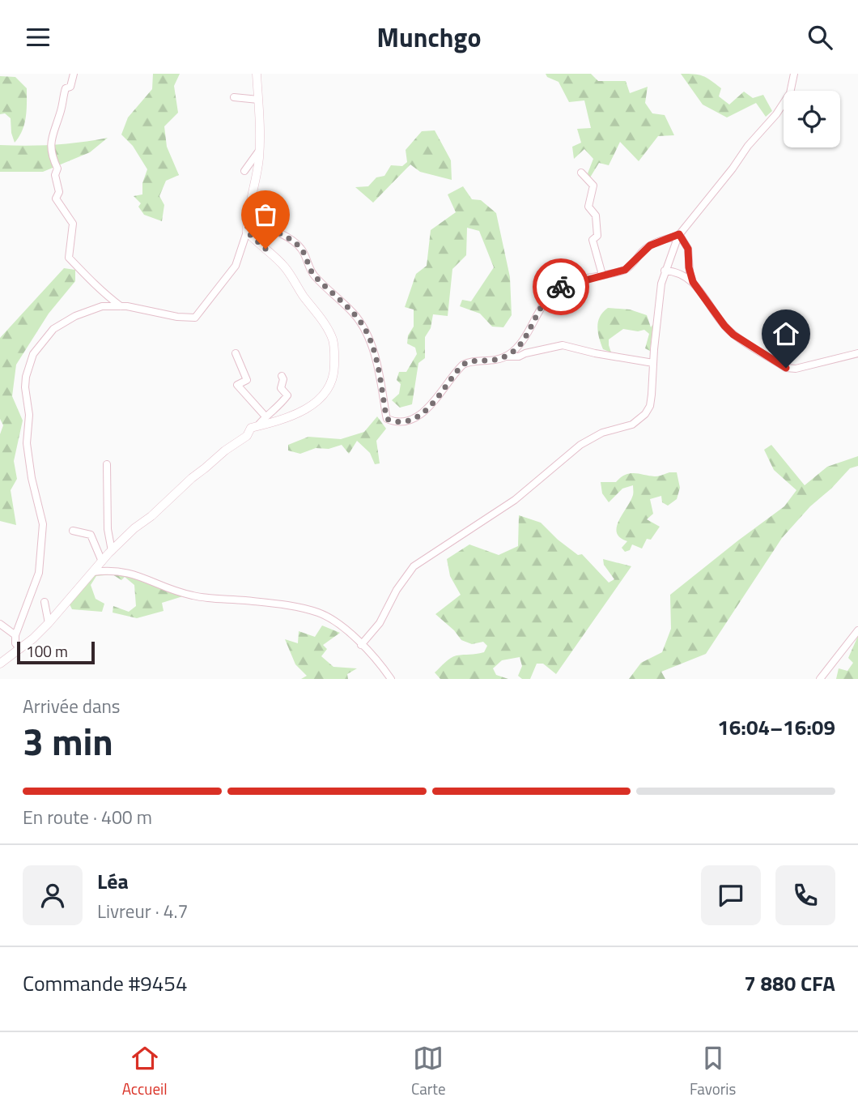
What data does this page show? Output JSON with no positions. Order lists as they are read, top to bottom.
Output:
{
  "scale_bar": "100 m",
  "page": {
    "header": "Munchgo",
    "scale": "100 m",
    "heading": ["3 min", "Arrivée dans", "16:04–16:09"],
    "panel": [
      "Léa",
      "Livreur · 4.7",
      "Commande #9454",
      "7 880 CFA"
    ],
    "bar": "En route · 400 m",
    "tabs": ["Accueil", "Carte", "Favoris"]
  }
}
